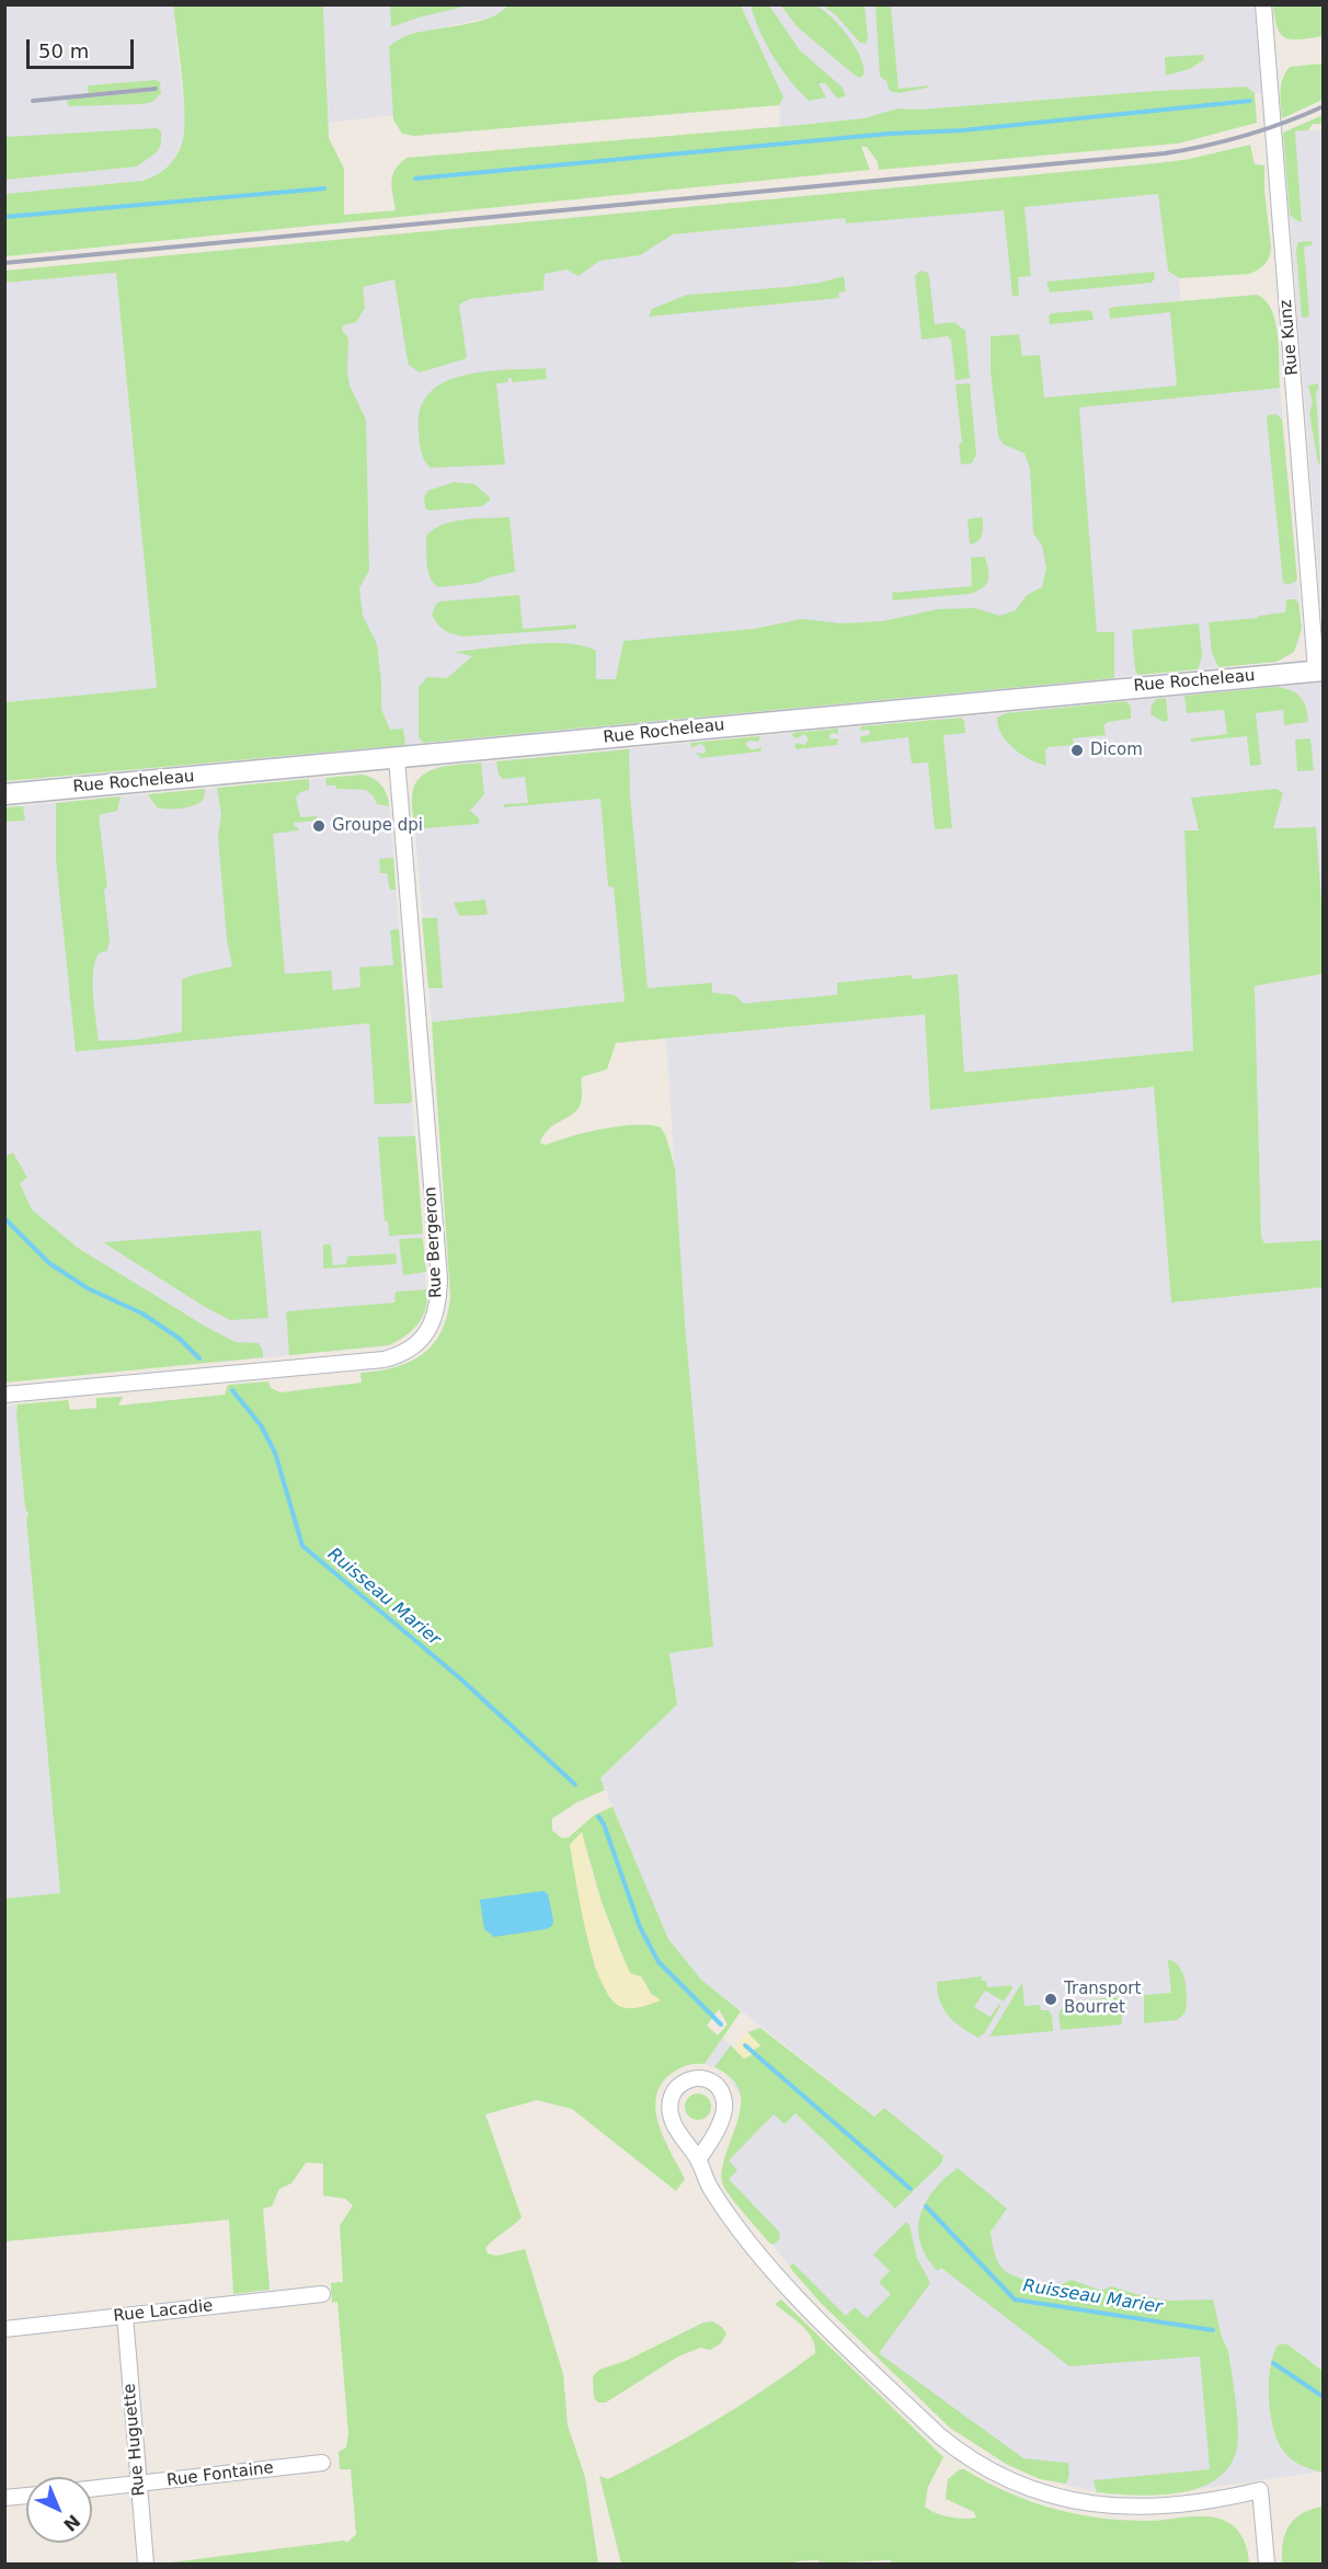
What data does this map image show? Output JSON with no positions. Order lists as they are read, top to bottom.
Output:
{
  "streets": {
    "street": [
      "Rue Kunz",
      "Rue Rocheleau",
      "Rue Bergeron",
      "Rue Lacadie",
      "Rue Huguette",
      "Rue Fontaine"
    ]
  },
  "crossings": [
    ["Rue Kunz", "Rue Rocheleau"],
    ["Rue Rocheleau", "Rue Bergeron"],
    ["Rue Lacadie", "Rue Huguette"],
    ["Rue Huguette", "Rue Fontaine"]
  ],
  "water": ["Ruisseau Marier"],
  "places": ["Dicom", "Groupe dpi", "Transport Bourret"],
  "scale_bar": "50 m",
  "north": "bottom right"
}
